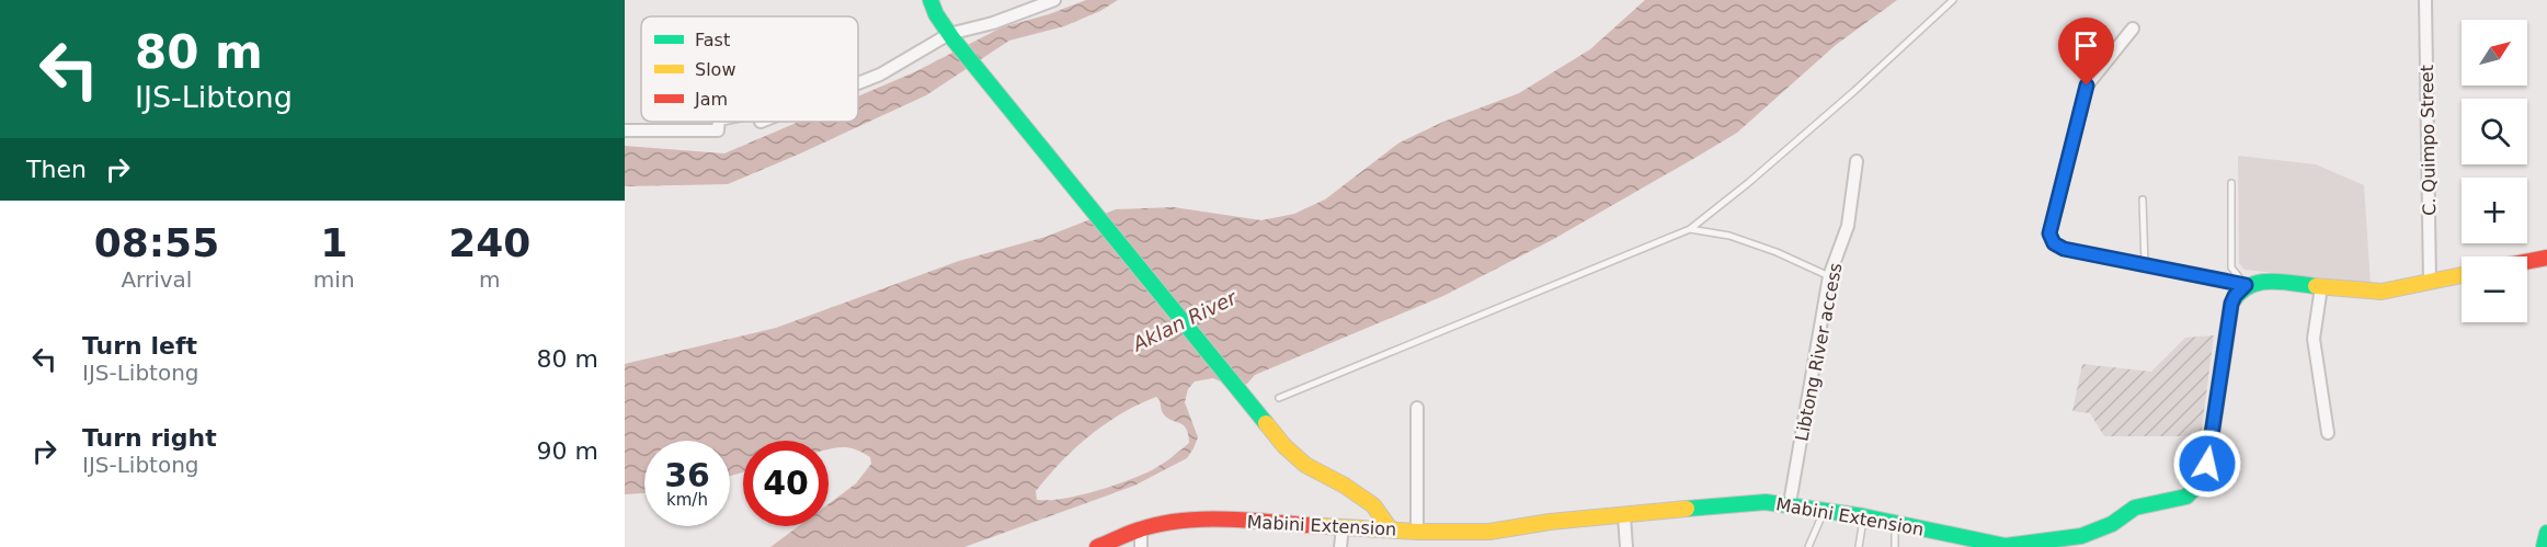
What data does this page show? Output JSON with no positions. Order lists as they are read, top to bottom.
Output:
{
  "streets": {
    "street": ["C. Quimpo Street", "Libtong River access", "Mabini Extension"]
  },
  "crossings": [
    ["Libtong River access", "Mabini Extension"]
  ],
  "water": ["Aklan River"],
  "legend": ["Fast", "Slow", "Jam"],
  "north": "top right",
  "page": {
    "turn": ["80 m", "IJS-Libtong"],
    "map_buttons": ["+", "−"],
    "then": "Then",
    "eta": [
      "08:55",
      "Arrival",
      "1",
      "min",
      "240",
      "m"
    ],
    "list": [
      {
        "name": "Turn left",
        "note": "IJS-Libtong",
        "value": "80 m"
      },
      {
        "name": "Turn right",
        "note": "IJS-Libtong",
        "value": "90 m"
      }
    ],
    "speed": "36 km/h",
    "limit": "40"
  }
}
